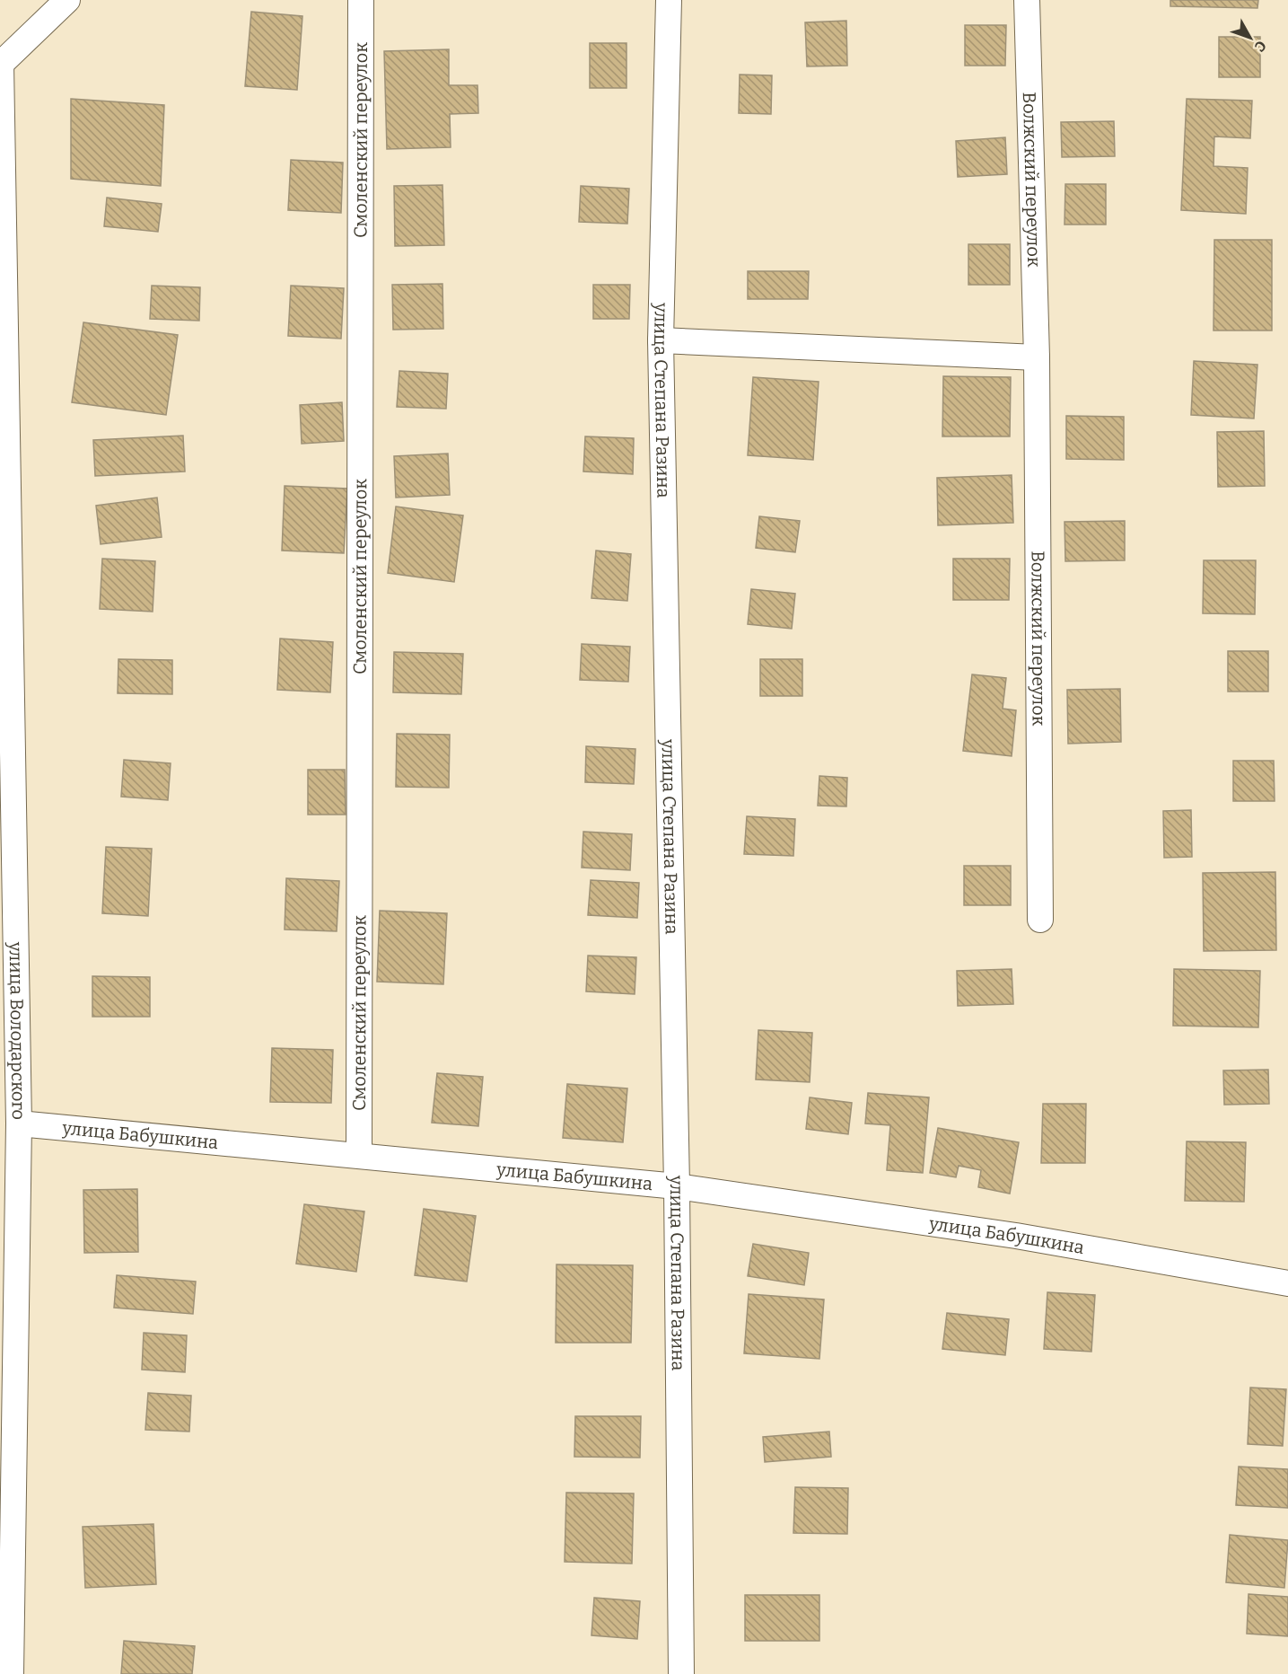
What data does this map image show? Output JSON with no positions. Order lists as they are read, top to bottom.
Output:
{
  "streets": {
    "street": [
      "Смоленский переулок",
      "Волжский переулок",
      "улица Степана Разина",
      "улица Володарского",
      "улица Бабушкина"
    ]
  },
  "crossings": [
    ["Смоленский переулок", "улица Бабушкина"],
    ["улица Степана Разина", "улица Бабушкина"],
    ["улица Володарского", "улица Бабушкина"]
  ],
  "north": "bottom right"
}
